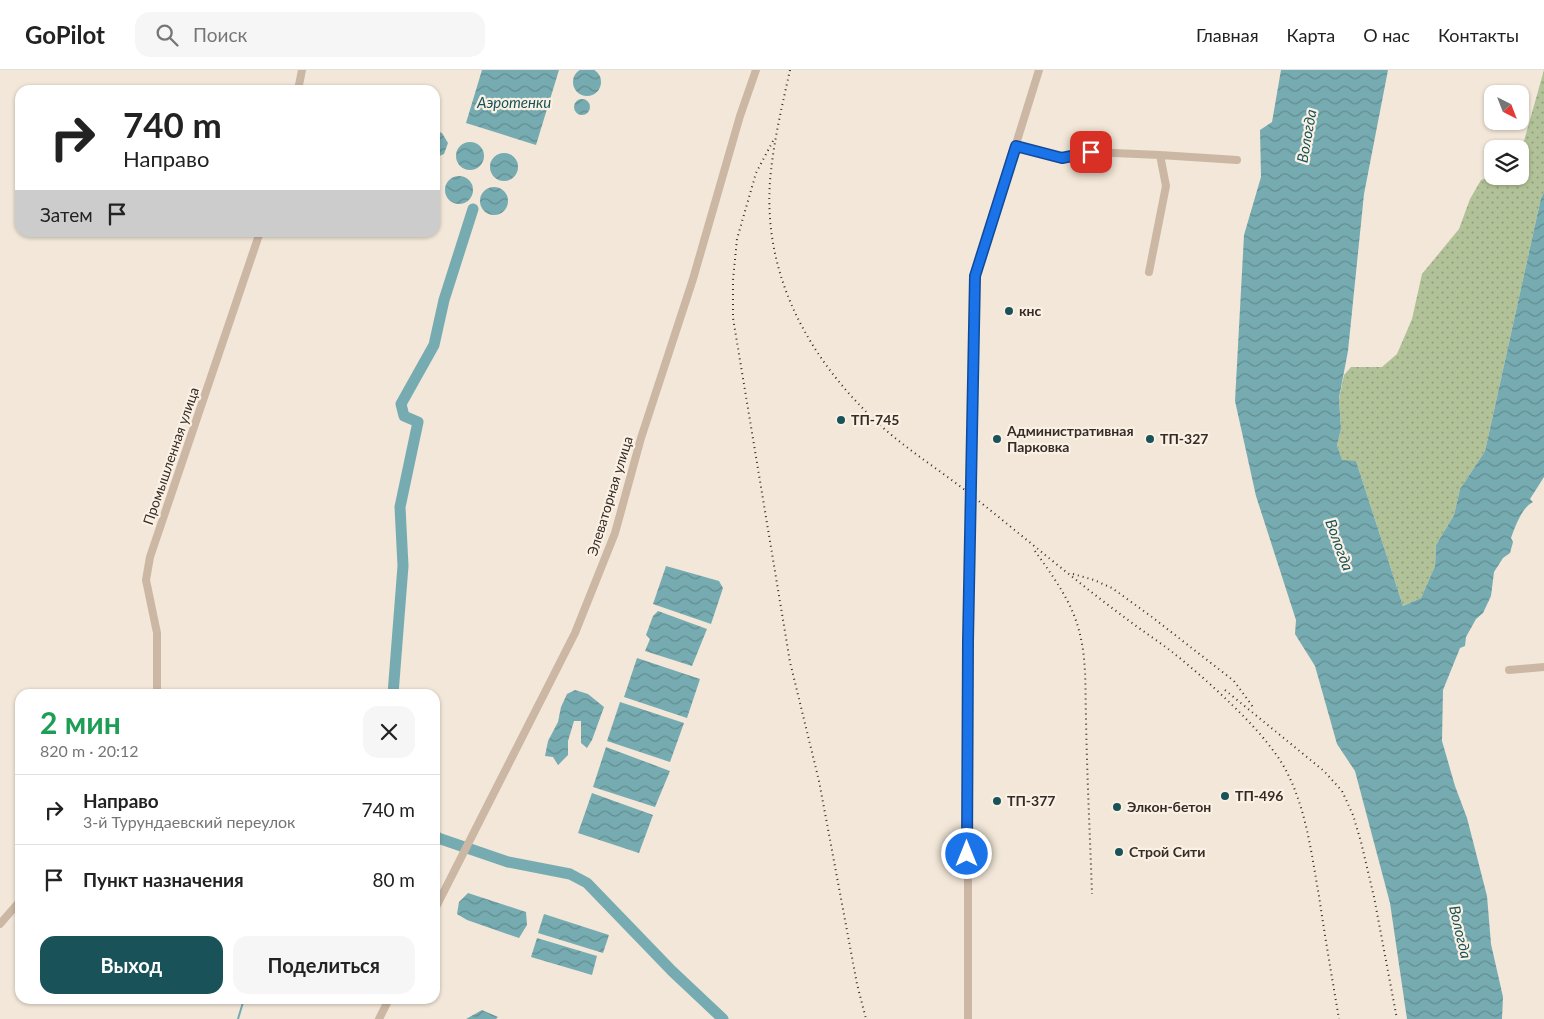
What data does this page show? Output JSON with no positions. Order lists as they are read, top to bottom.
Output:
{
  "streets": {
    "street": ["Промышленная улица", "Элеваторная улица"]
  },
  "water": ["Аэротенки", "Вологда"],
  "places": [
    "кнс",
    "ТП-745",
    "Административная Парковка",
    "ТП-327",
    "ТП-496",
    "ТП-377",
    "Элкон-бетон",
    "Строй Сити"
  ],
  "north": "bottom right",
  "page": {
    "header": "GoPilot",
    "search": "Поиск",
    "nav": [
      "Главная",
      "Карта",
      "О нас",
      "Контакты"
    ],
    "turn": ["740 m", "Направо"],
    "then": "Затем",
    "heading": ["2 мин", "820 m · 20:12"],
    "list": [
      {
        "name": "Направо",
        "note": "3-й Турундаевский переулок",
        "value": "740 m"
      },
      {
        "name": "Пункт назначения",
        "value": "80 m"
      }
    ],
    "buttons": ["Выход", "Поделиться"]
  }
}
